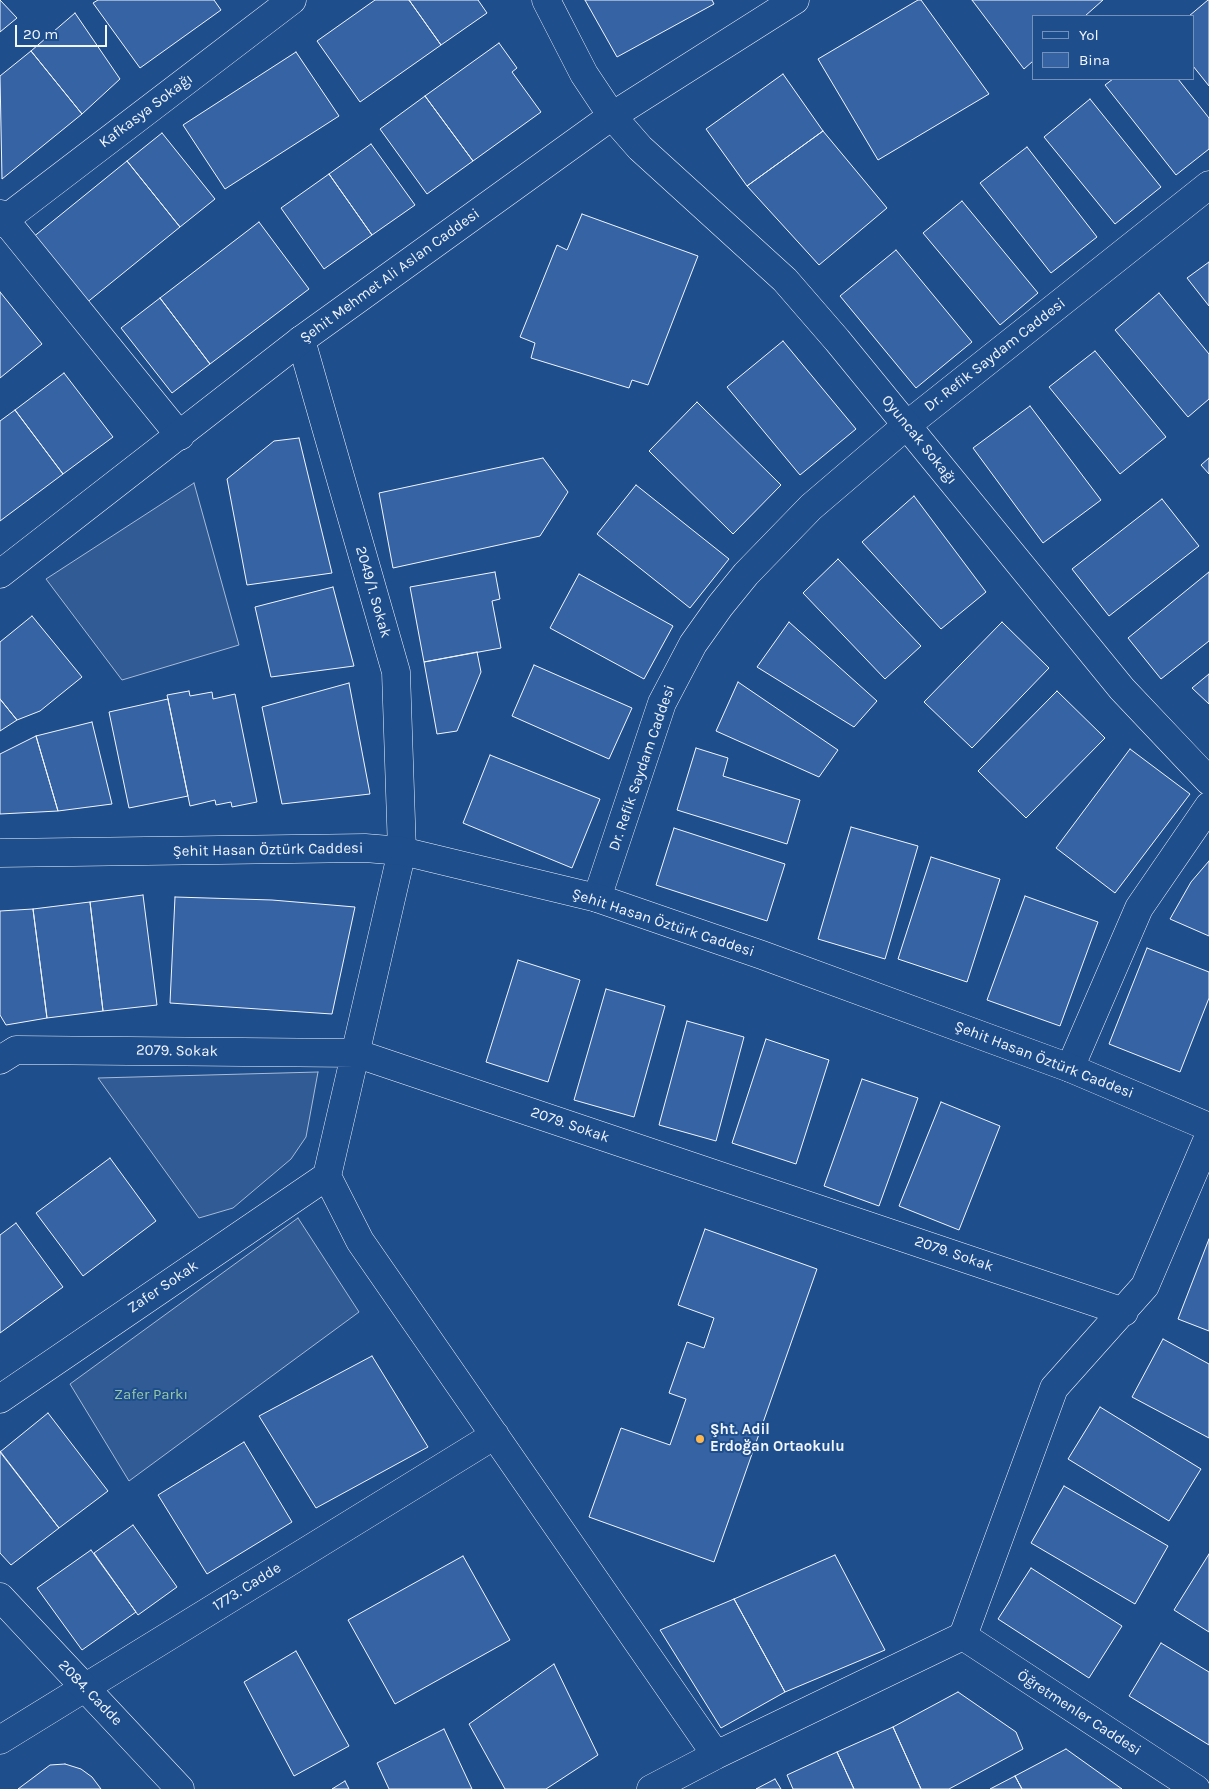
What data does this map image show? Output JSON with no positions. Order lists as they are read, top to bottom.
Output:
{
  "streets": {
    "street": [
      "Kafkasya Sokağı",
      "Şehit Mehmet Ali Aslan Caddesi",
      "Dr. Refik Saydam Caddesi",
      "Oyuncak Sokağı",
      "2049/1. Sokak",
      "Şehit Hasan Öztürk Caddesi",
      "2079. Sokak",
      "Zafer Sokak",
      "1773. Cadde",
      "2084. Cadde",
      "Öğretmenler Caddesi"
    ]
  },
  "crossings": [
    ["Şehit Mehmet Ali Aslan Caddesi", "Oyuncak Sokağı"],
    ["Şehit Mehmet Ali Aslan Caddesi", "2049/1. Sokak"],
    ["Dr. Refik Saydam Caddesi", "Oyuncak Sokağı"],
    ["Dr. Refik Saydam Caddesi", "Şehit Hasan Öztürk Caddesi"],
    ["2049/1. Sokak", "Şehit Hasan Öztürk Caddesi"],
    ["2049/1. Sokak", "2079. Sokak"],
    ["2049/1. Sokak", "Zafer Sokak"],
    ["1773. Cadde", "2084. Cadde"]
  ],
  "parks": ["Zafer Parkı"],
  "places": ["Şht. Adil Erdoğan Ortaokulu"],
  "legend": ["Yol", "Bina"],
  "scale_bar": "20 m"
}
